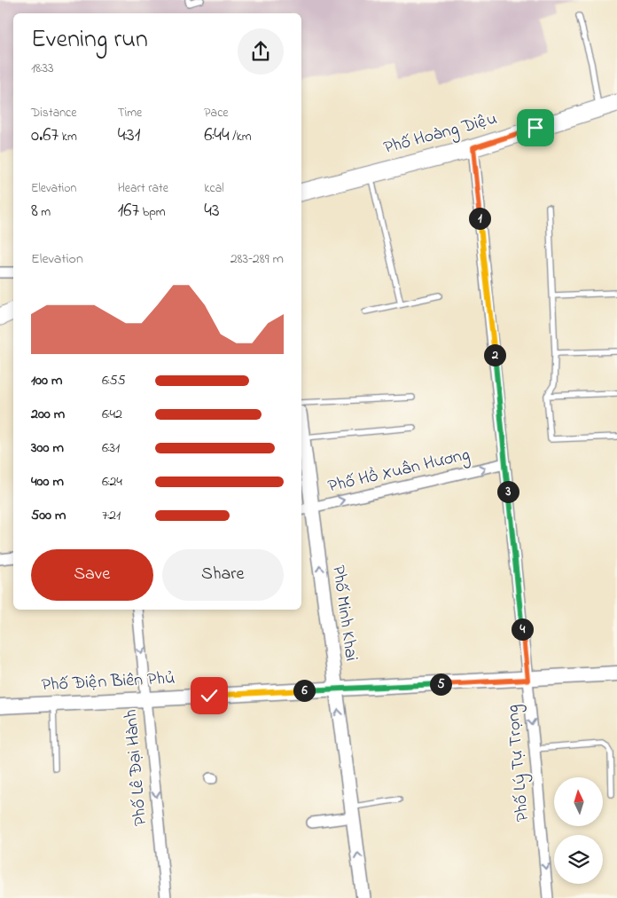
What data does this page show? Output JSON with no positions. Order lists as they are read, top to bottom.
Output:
{
  "streets": {
    "main road": ["Phố Hoàng Diệu", "Phố Điện Biên Phủ"],
    "street": [
      "Phố Hồ Xuân Hương",
      "Phố Minh Khai",
      "Phố Lý Tự Trọng",
      "Phố Lê Đại Hành"
    ]
  },
  "crossings": [
    ["Phố Hoàng Diệu", "Phố Lý Tự Trọng"],
    ["Phố Hồ Xuân Hương", "Phố Minh Khai"],
    ["Phố Hồ Xuân Hương", "Phố Lý Tự Trọng"],
    ["Phố Minh Khai", "Phố Điện Biên Phủ"],
    ["Phố Điện Biên Phủ", "Phố Lý Tự Trọng"],
    ["Phố Điện Biên Phủ", "Phố Lê Đại Hành"]
  ],
  "one_way": ["Phố Hồ Xuân Hương", "Phố Minh Khai", "Phố Lê Đại Hành"],
  "north": "top",
  "page": {
    "heading": ["Evening run", "18:33"],
    "stats": [
      ["Distance", "0.67 km"],
      ["Time", "4:31"],
      ["Pace", "6:44 /km"],
      ["Elevation", "8 m"],
      ["Heart rate", "167 bpm"],
      ["kcal", "43"]
    ],
    "pins": [
      "1",
      "2",
      "3",
      "4",
      "5",
      "6"
    ],
    "chart": ["Elevation", "283–289 m"],
    "list": [
      {
        "name": "100 m",
        "note": "6:55"
      },
      {
        "name": "200 m",
        "note": "6:42"
      },
      {
        "name": "300 m",
        "note": "6:31"
      },
      {
        "name": "400 m",
        "note": "6:24"
      },
      {
        "name": "500 m",
        "note": "7:21"
      }
    ],
    "buttons": ["Save", "Share"]
  }
}
